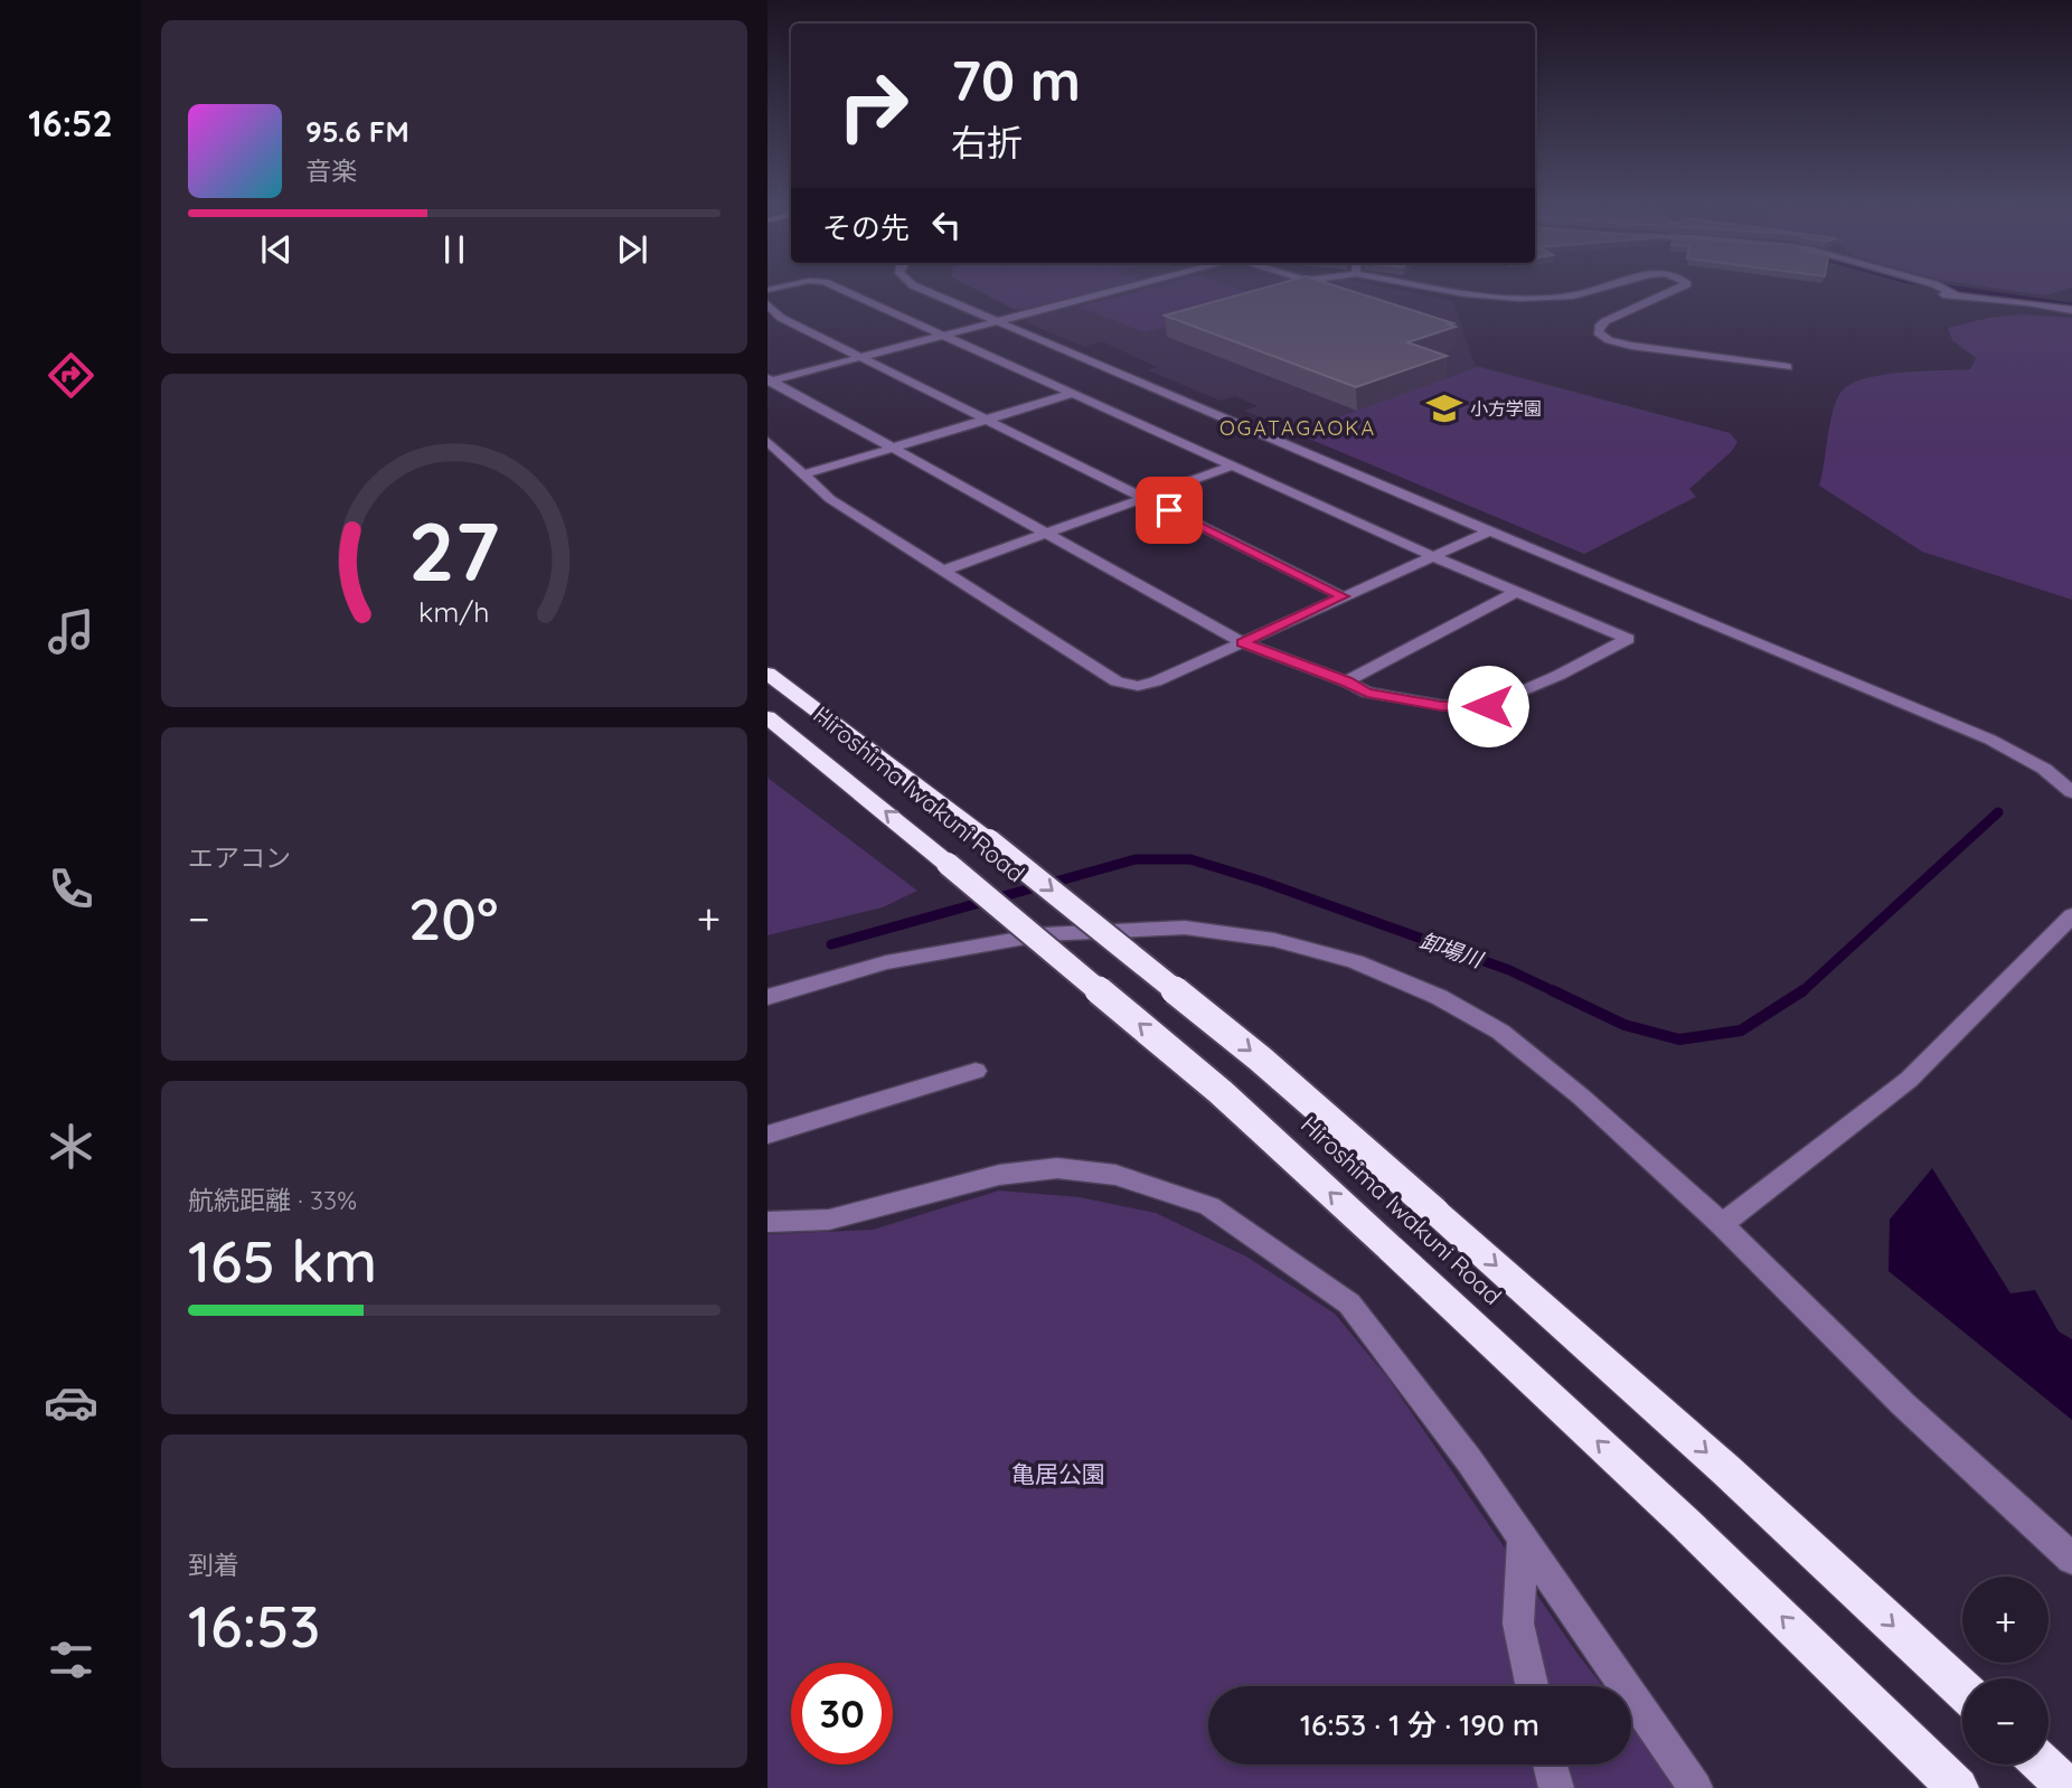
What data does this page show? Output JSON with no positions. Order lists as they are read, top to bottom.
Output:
{
  "streets": {
    "highway": ["Hiroshima Iwakuni Road"]
  },
  "districts": ["OGATAGAOKA"],
  "water": ["卸場川"],
  "parks": ["亀居公園"],
  "places": {
    "school or university": ["小方学園"]
  },
  "page": {
    "tabs": "16:52",
    "turn": ["70 m", "右折"],
    "song": ["95.6 FM", "音楽"],
    "then": "その先",
    "tile": [
      "エアコン",
      ["航続距離 · 33%", "165 km"],
      ["到着", "16:53"]
    ],
    "heat": ["−", "20°", "+"],
    "map_buttons": ["+", "−"],
    "limit": "30",
    "trip": "16:53 · 1 分 · 190 m",
    "gauge": ["27", "km/h"]
  }
}
